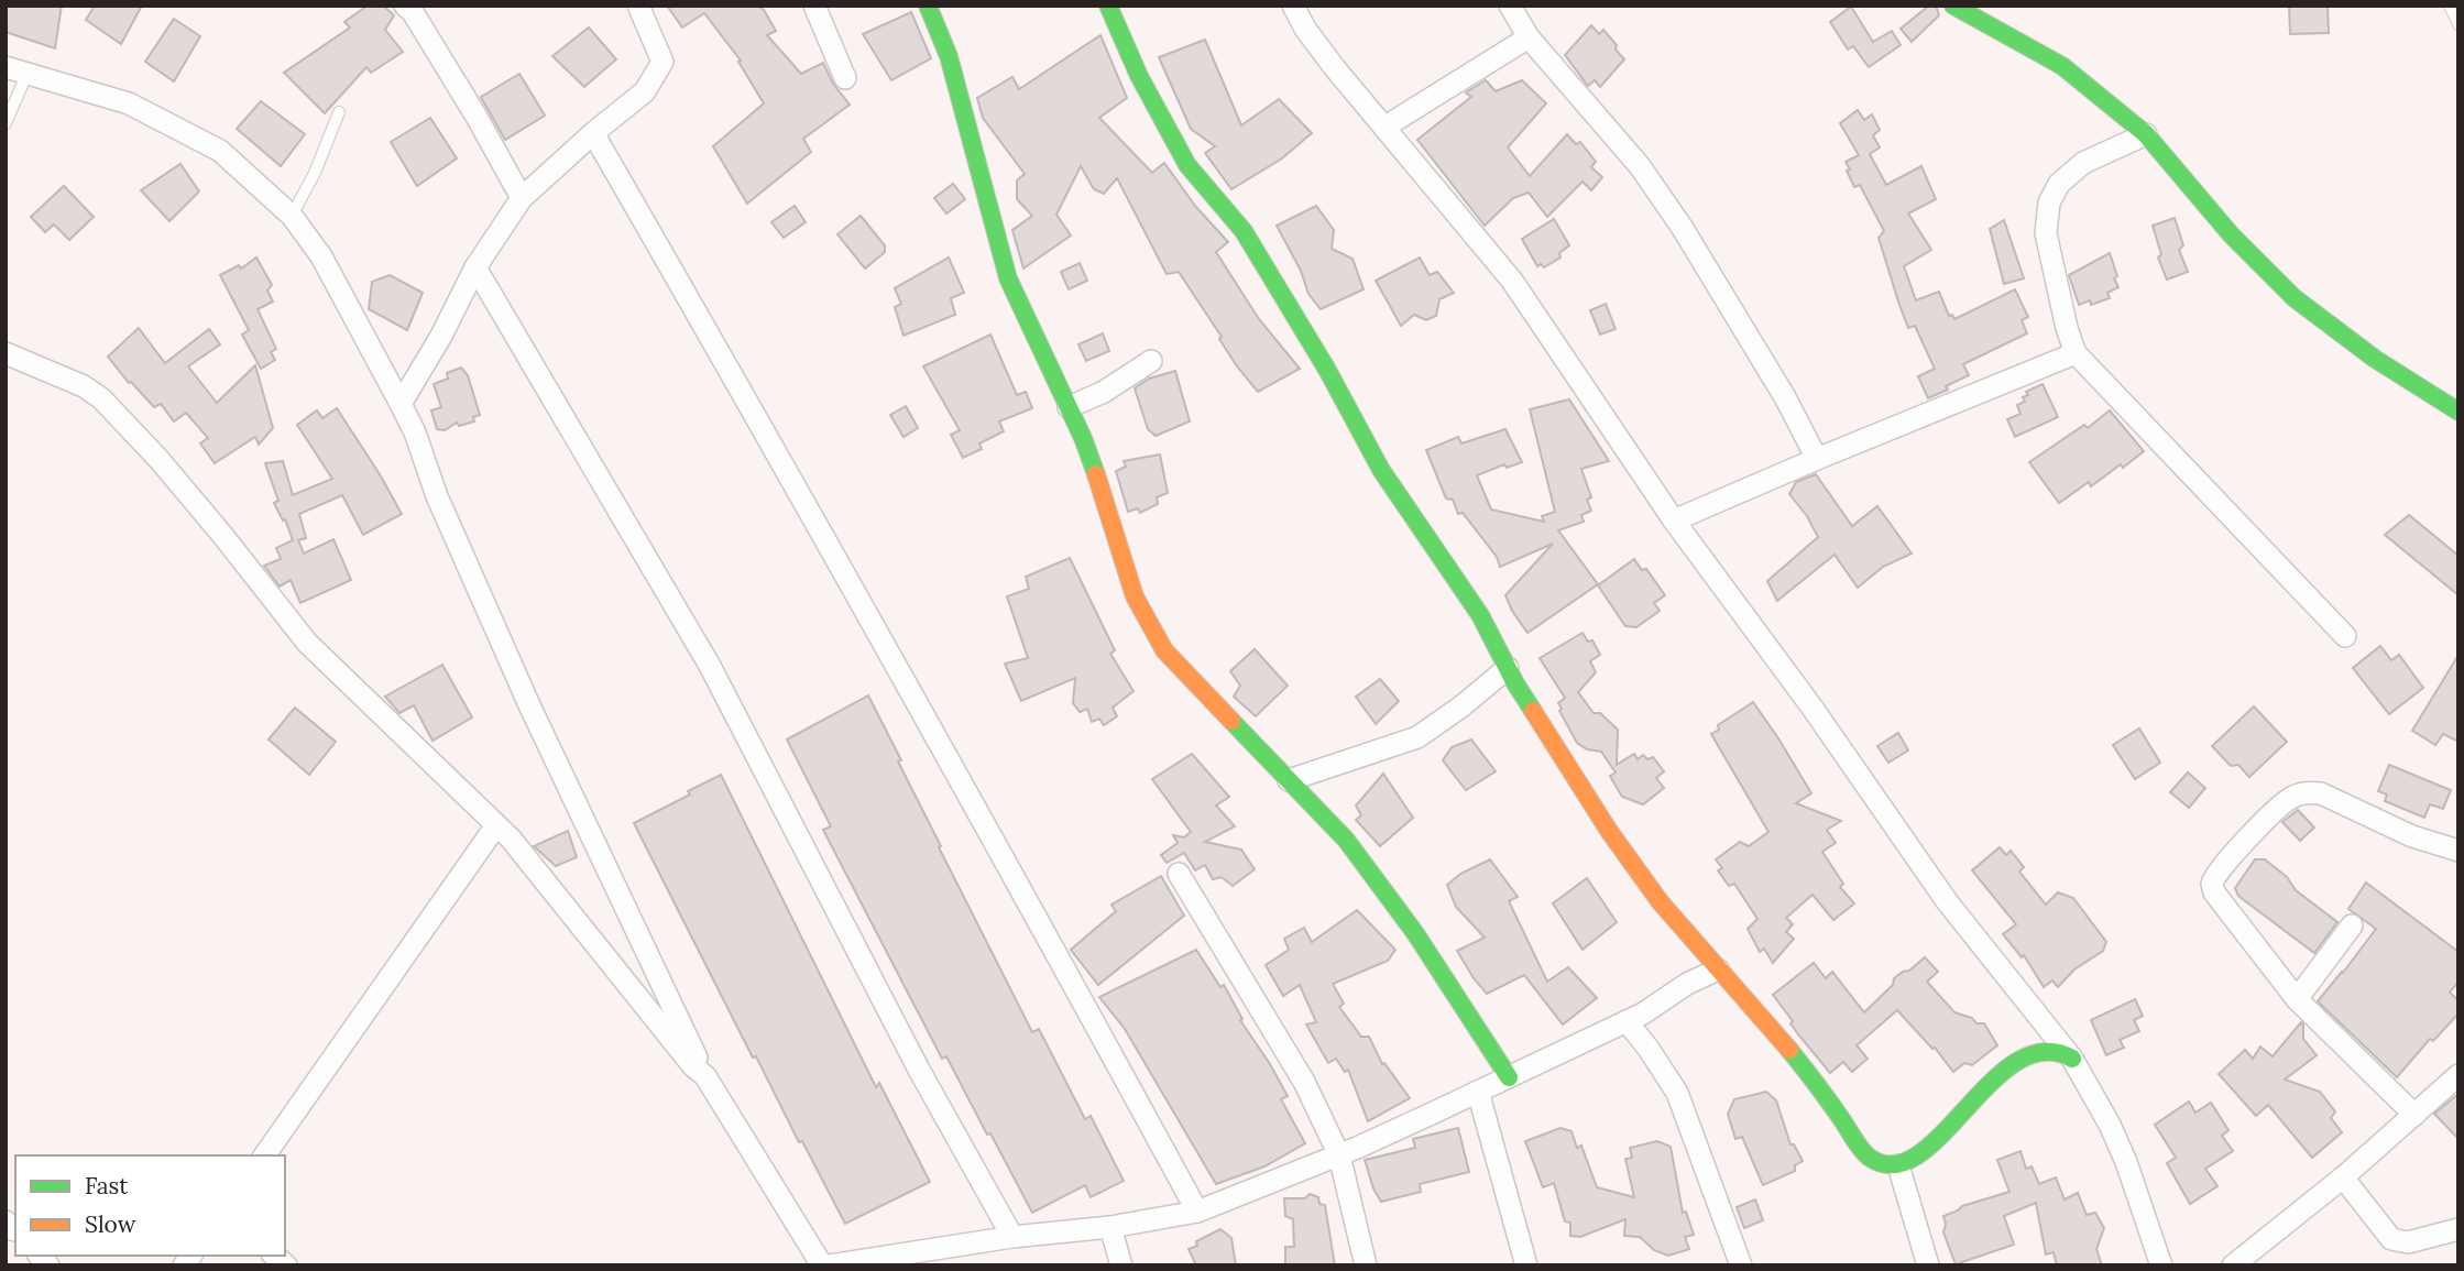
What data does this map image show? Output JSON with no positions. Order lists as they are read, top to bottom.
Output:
{
  "legend": ["Fast", "Slow"]
}
